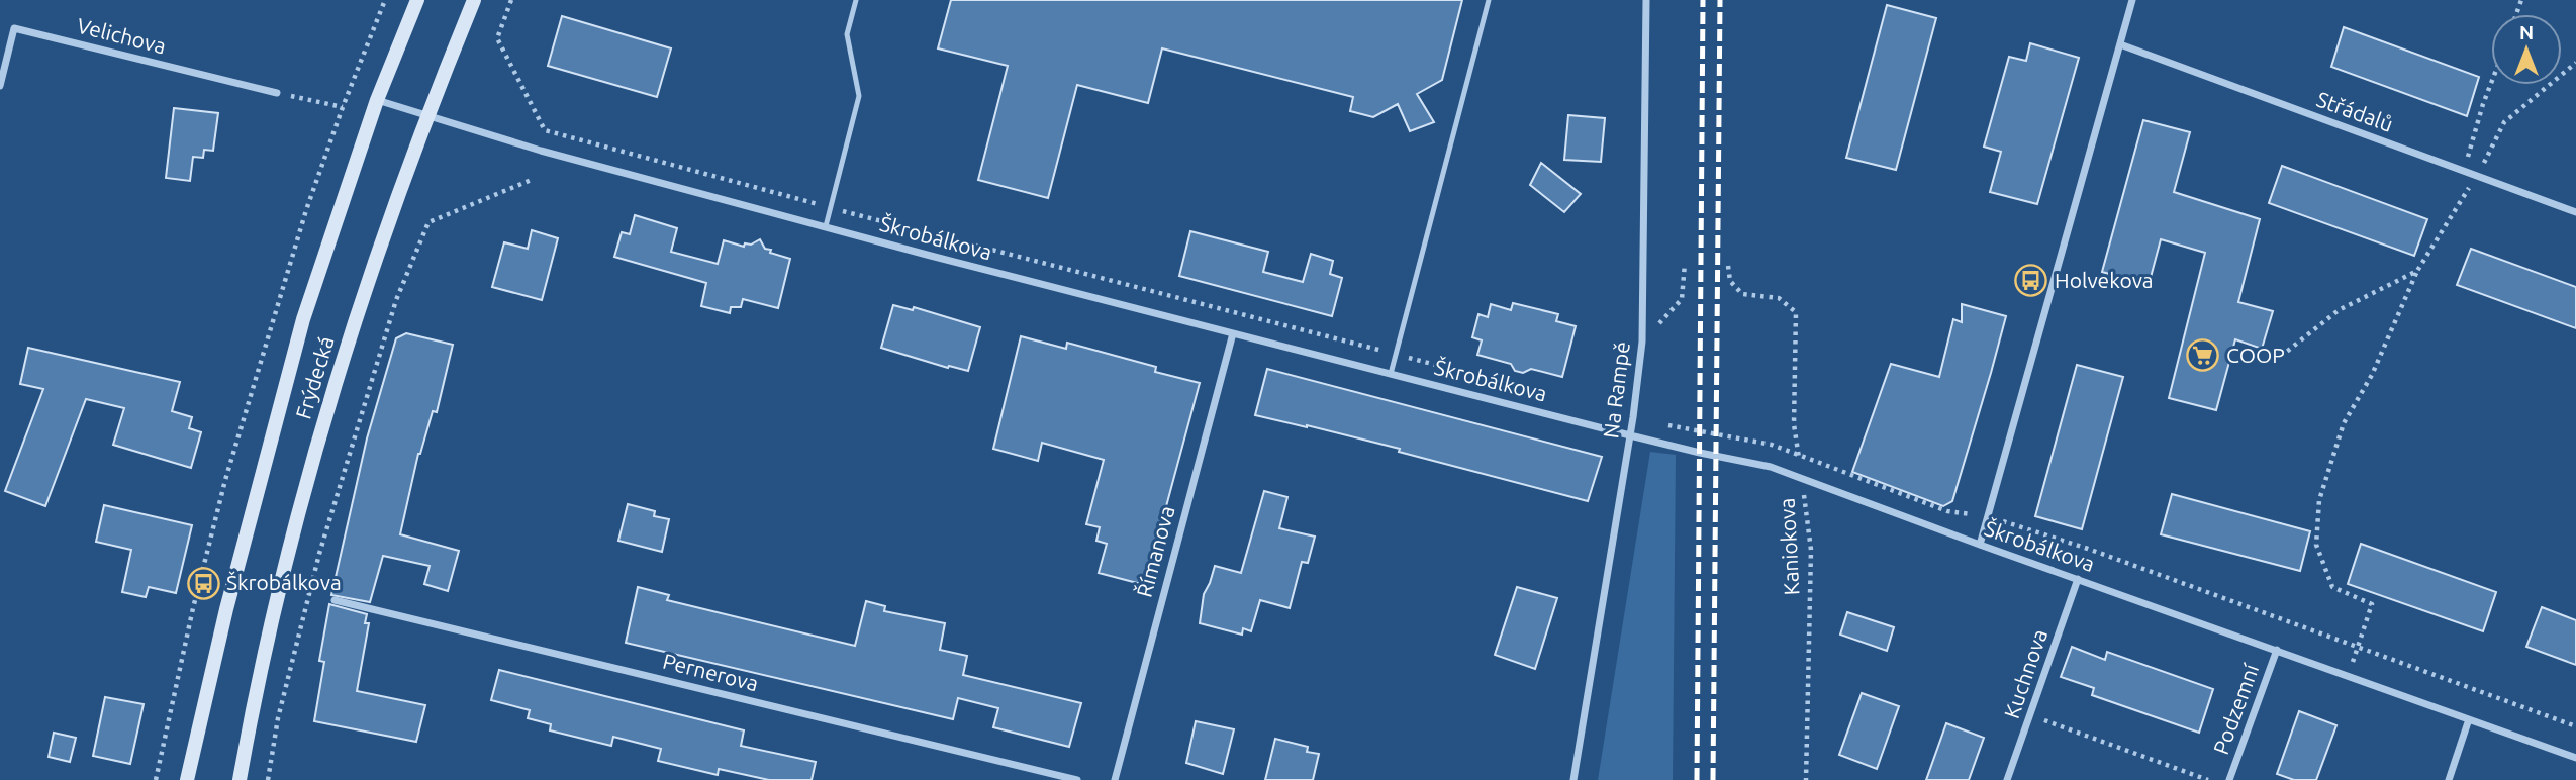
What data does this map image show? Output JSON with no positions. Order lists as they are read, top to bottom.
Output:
{
  "streets": {
    "main road": ["Frýdecká"],
    "street": [
      "Velichova",
      "Střádalů",
      "Škrobálkova",
      "Na Rampě",
      "Římanova",
      "Pernerova",
      "Kuchnova",
      "Podzemní"
    ],
    "path": ["Kaniokova"]
  },
  "crossings": [
    ["Škrobálkova", "Frýdecká"],
    ["Škrobálkova", "Na Rampě"],
    ["Škrobálkova", "Kaniokova"],
    ["Škrobálkova", "Římanova"],
    ["Škrobálkova", "Kuchnova"],
    ["Škrobálkova", "Podzemní"]
  ],
  "places": {
    "bus stop": ["Holvekova", "Škrobálkova"],
    "supermarket": ["COOP"]
  },
  "north": "top"
}
